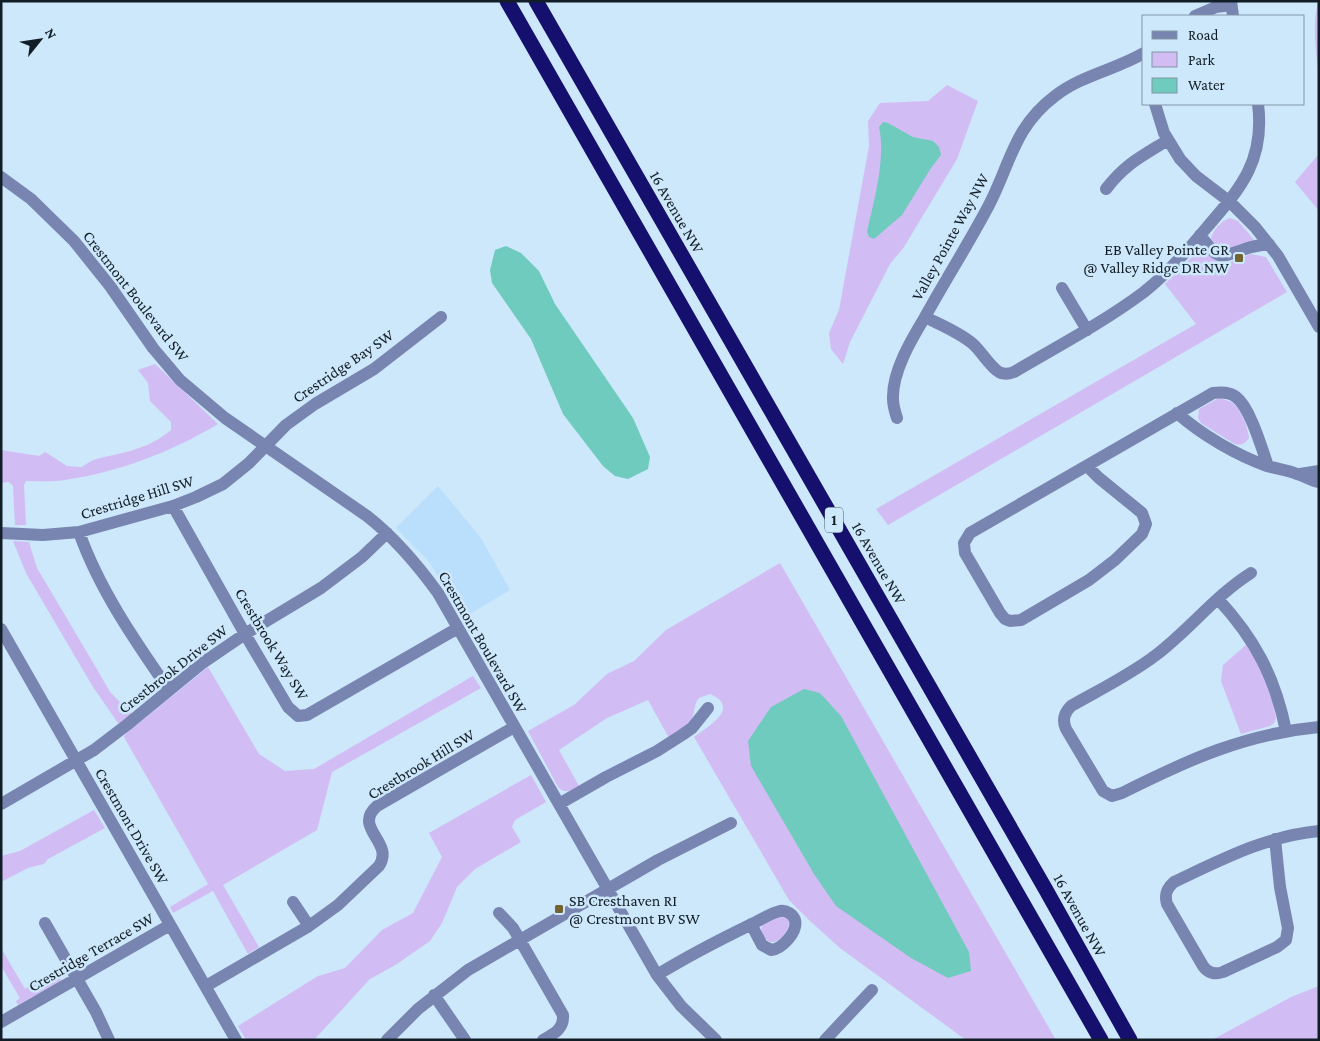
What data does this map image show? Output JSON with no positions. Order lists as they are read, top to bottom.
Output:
{
  "streets": {
    "highway": ["16 Avenue NW", "1"],
    "street": [
      "Valley Pointe Way NW",
      "Crestmont Boulevard SW",
      "Crestridge Bay SW",
      "Crestridge Hill SW",
      "Crestbrook Way SW",
      "Crestbrook Drive SW",
      "Crestbrook Hill SW",
      "Crestmont Drive SW",
      "Crestridge Terrace SW"
    ]
  },
  "crossings": [
    ["Crestmont Boulevard SW", "Crestridge Bay SW"],
    ["Crestmont Boulevard SW", "Crestridge Hill SW"],
    ["Crestmont Boulevard SW", "Crestbrook Way SW"],
    ["Crestmont Boulevard SW", "Crestbrook Drive SW"],
    ["Crestmont Boulevard SW", "Crestbrook Hill SW"],
    ["Crestridge Bay SW", "Crestridge Hill SW"],
    ["Crestridge Hill SW", "Crestbrook Way SW"],
    ["Crestbrook Way SW", "Crestbrook Drive SW"],
    ["Crestbrook Drive SW", "Crestmont Drive SW"],
    ["Crestbrook Hill SW", "Crestmont Drive SW"],
    ["Crestmont Drive SW", "Crestridge Terrace SW"]
  ],
  "places": {
    "transit": ["EB Valley Pointe GR @ Valley Ridge DR NW", "SB Cresthaven RI @ Crestmont BV SW"]
  },
  "legend": ["Road", "Park", "Water"],
  "north": "top right"
}
